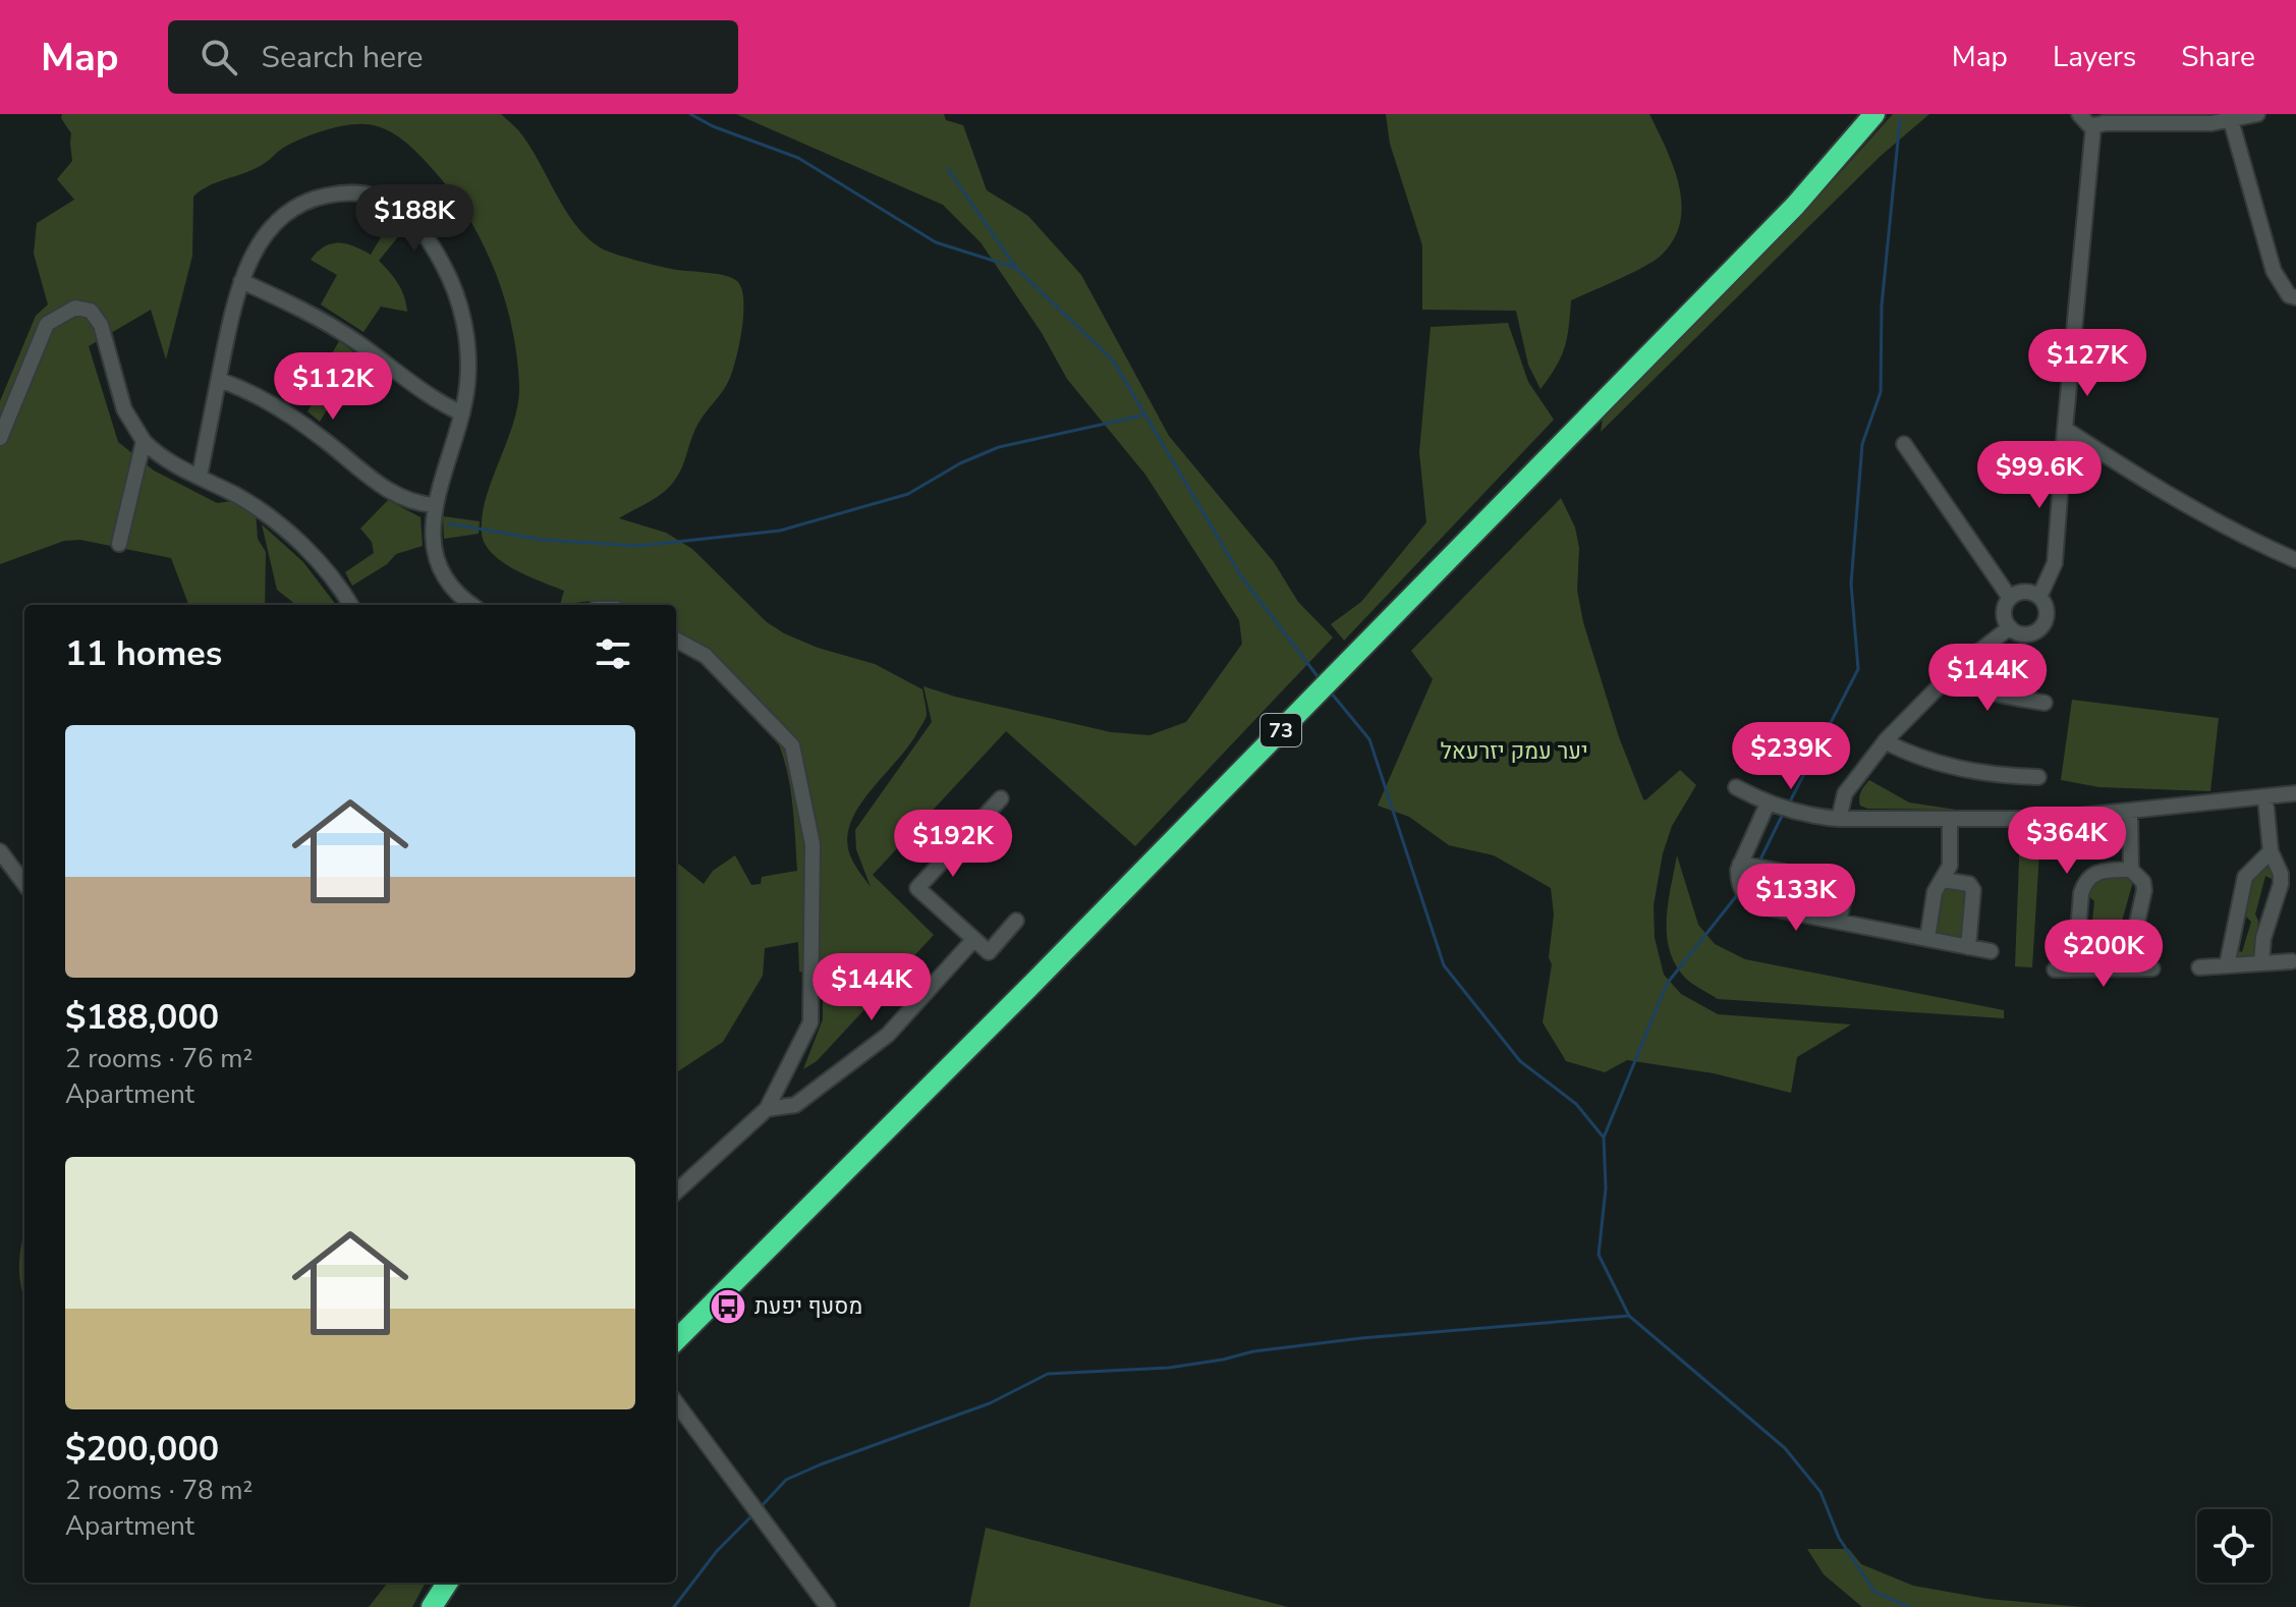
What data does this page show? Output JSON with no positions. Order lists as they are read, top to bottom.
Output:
{
  "streets": {
    "highway": ["73"]
  },
  "parks": ["יער עמק יזרעאל"],
  "places": {
    "bus stop": ["מסעף יפעת"]
  },
  "page": {
    "header": "Map",
    "search": "Search here",
    "nav": ["Map", "Layers", "Share"],
    "price": [
      "$188K",
      "$127K",
      "$112K",
      "$99.6K",
      "$144K",
      "$239K",
      "$364K",
      "$192K",
      "$133K",
      "$200K",
      "$144K"
    ],
    "heading": "11 homes",
    "list": [
      {
        "name": "$188,000",
        "note": "2 rooms · 76 m² · Apartment"
      },
      {
        "name": "$200,000",
        "note": "2 rooms · 78 m² · Apartment"
      }
    ]
  }
}
